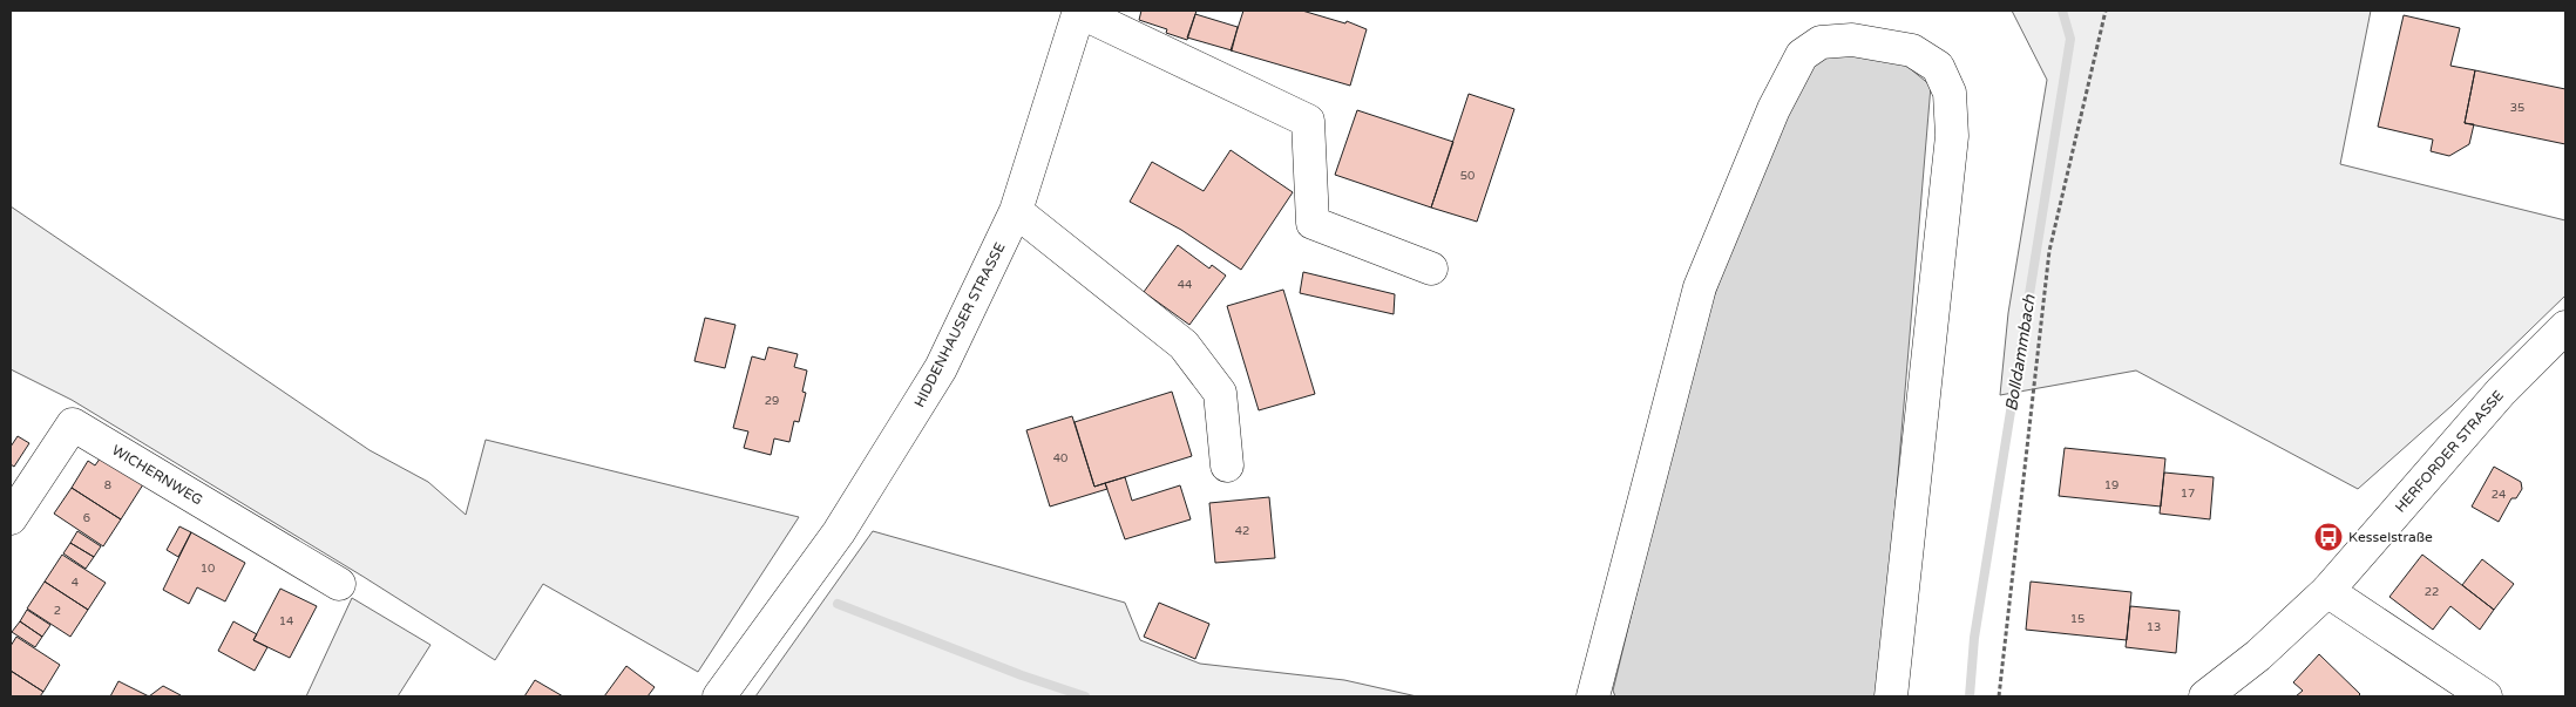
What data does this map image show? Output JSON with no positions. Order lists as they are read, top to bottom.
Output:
{
  "streets": {
    "street": ["HIDDENHAUSER STRASSE", "HERFORDER STRASSE", "WICHERNWEG"]
  },
  "water": ["Bolldammbach"],
  "places": {
    "bus stop": ["Kesselstraße"]
  },
  "house_numbers": [
    "35",
    "50",
    "44",
    "29",
    "40",
    "8",
    "19",
    "17",
    "24",
    "6",
    "42",
    "10",
    "4",
    "22",
    "2",
    "15",
    "14",
    "13"
  ]
}
